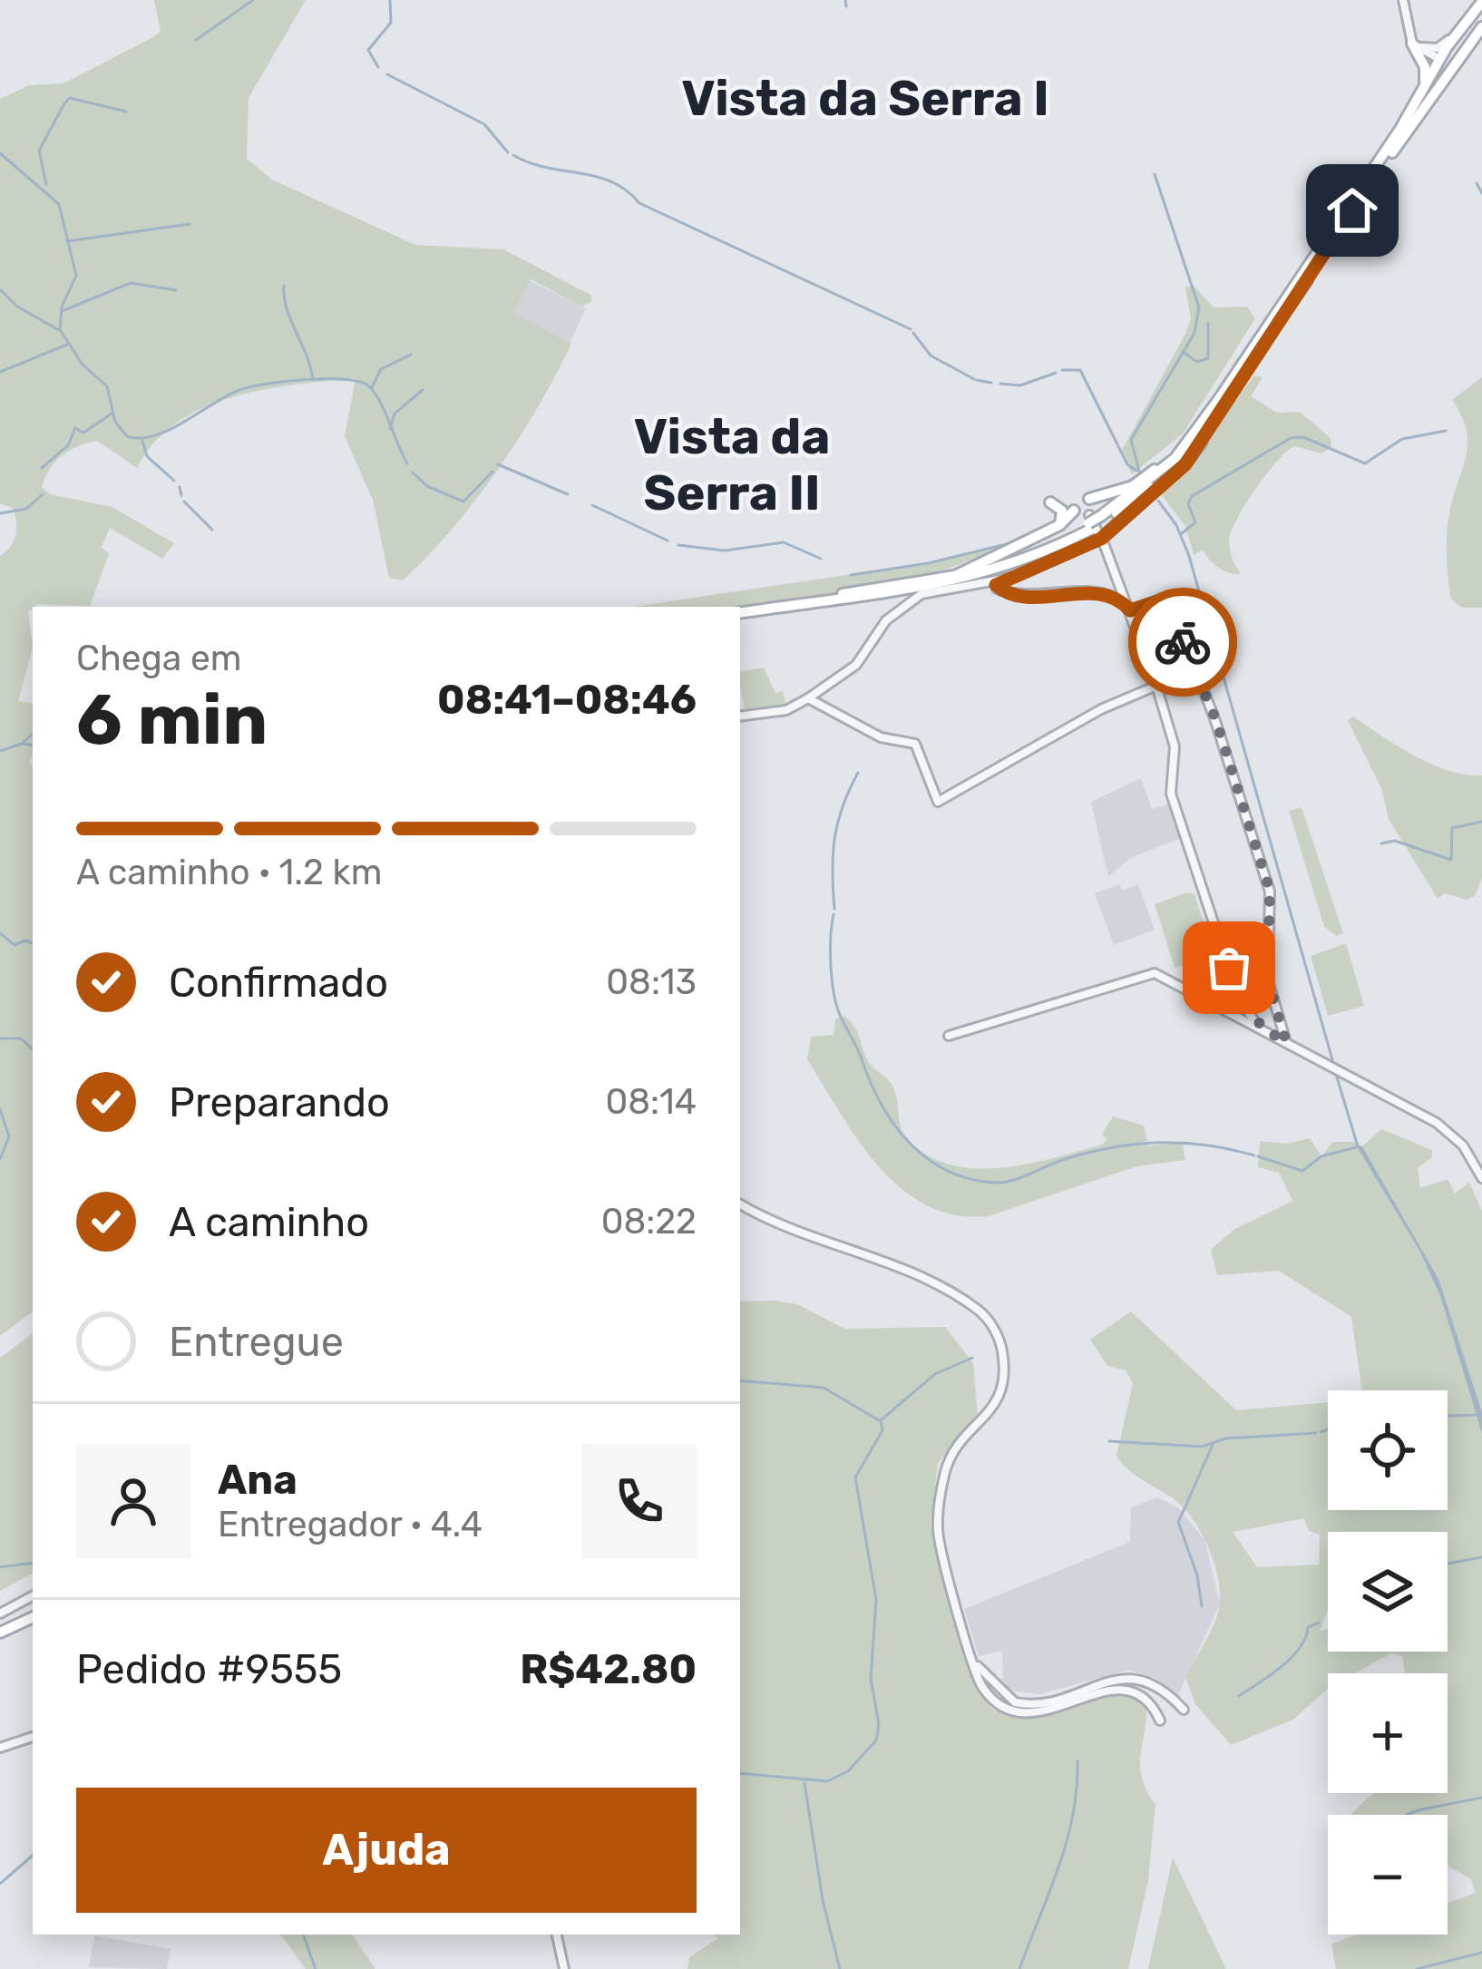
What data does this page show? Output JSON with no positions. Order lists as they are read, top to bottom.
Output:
{
  "districts": ["Vista da Serra I", "Vista da Serra II"],
  "page": {
    "heading": ["6 min", "Chega em", "08:41–08:46"],
    "panel": [
      "Ana",
      "Entregador · 4.4",
      "Pedido #9555",
      "R$42.80"
    ],
    "bar": "A caminho · 1.2 km",
    "list": [
      ["Confirmado", "08:13"],
      ["Preparando", "08:14"],
      ["A caminho", "08:22"],
      "Entregue"
    ],
    "map_buttons": ["+", "−"],
    "buttons": "Ajuda"
  }
}
